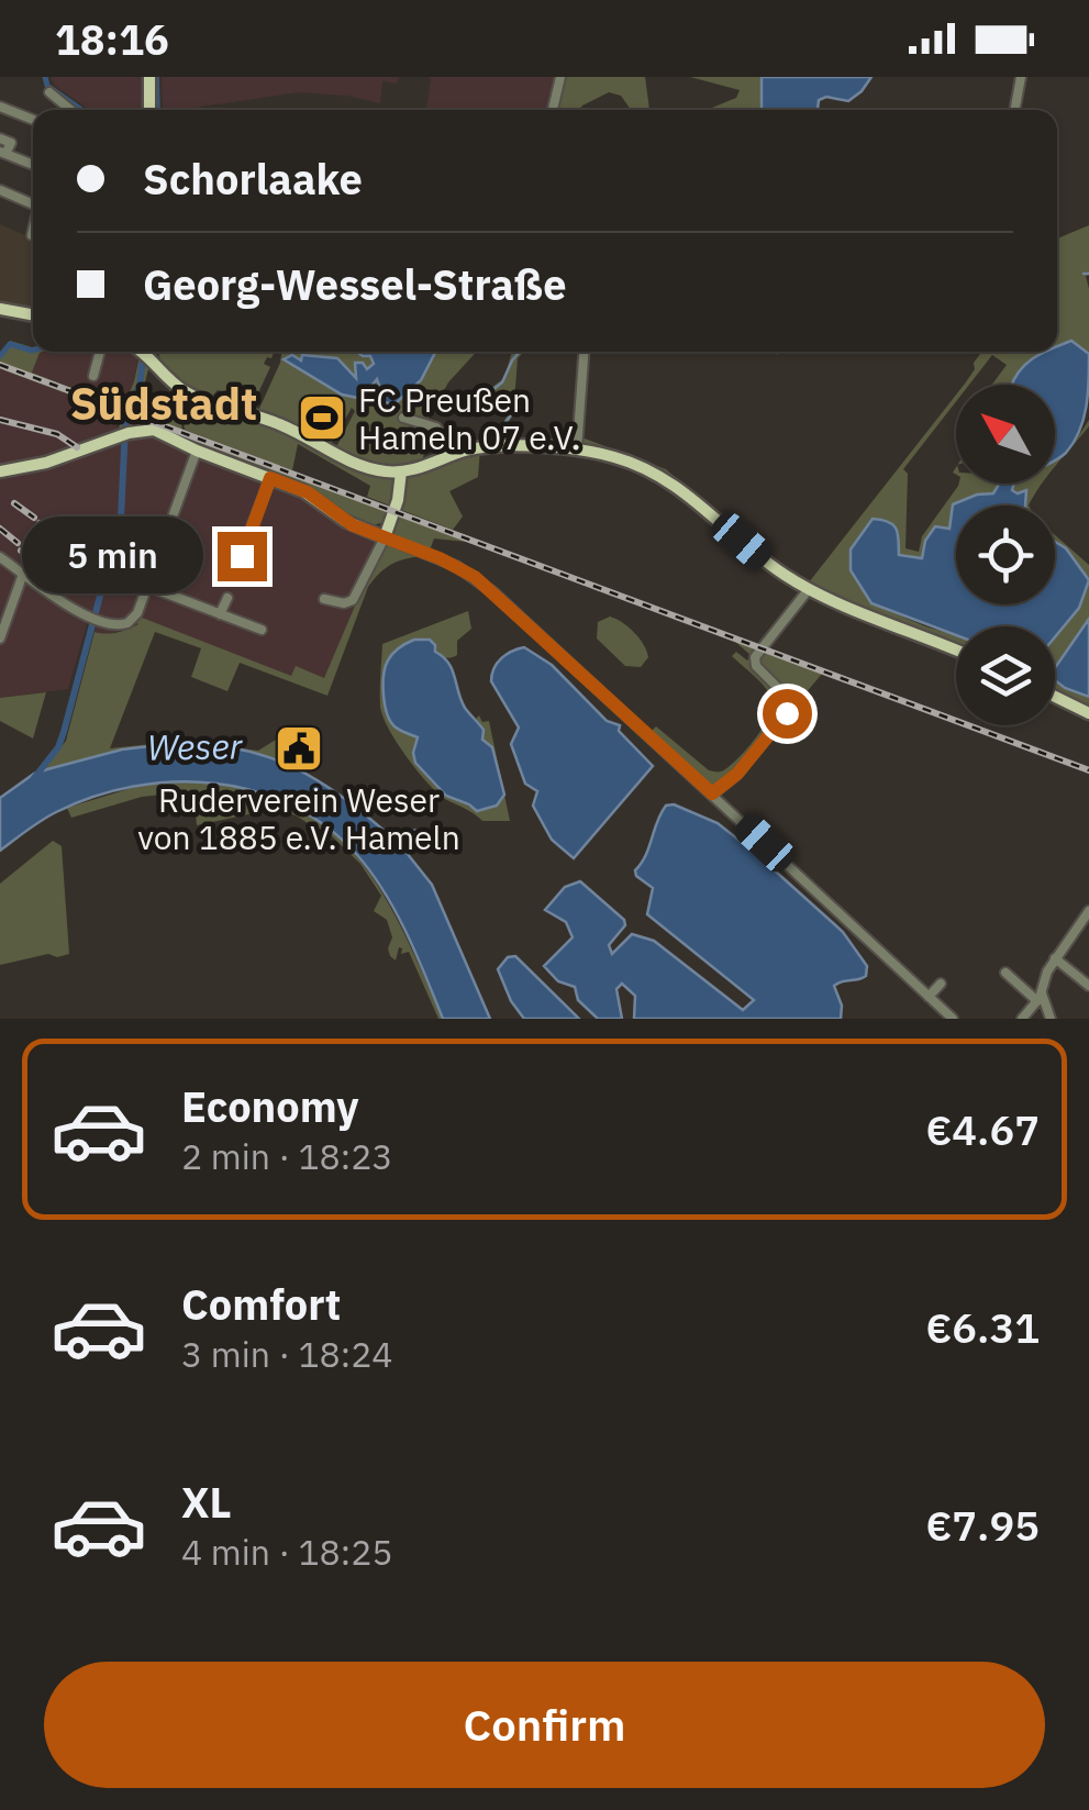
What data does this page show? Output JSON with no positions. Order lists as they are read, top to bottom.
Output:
{
  "districts": ["Südstadt"],
  "water": ["Weser"],
  "places": {
    "sports": ["FC Preußen Hameln 07 e.V."],
    "public building": ["Ruderverein Weser von 1885 e.V. Hameln"]
  },
  "north": "top left",
  "page": {
    "status": "18:16",
    "banner": ["Schorlaake", "Georg-Wessel-Straße"],
    "bubble": "5 min",
    "list": [
      {
        "name": "Economy",
        "note": "2 min · 18:23",
        "value": "€4.67"
      },
      {
        "name": "Comfort",
        "note": "3 min · 18:24",
        "value": "€6.31"
      },
      {
        "name": "XL",
        "note": "4 min · 18:25",
        "value": "€7.95"
      }
    ],
    "buttons": "Confirm"
  }
}
